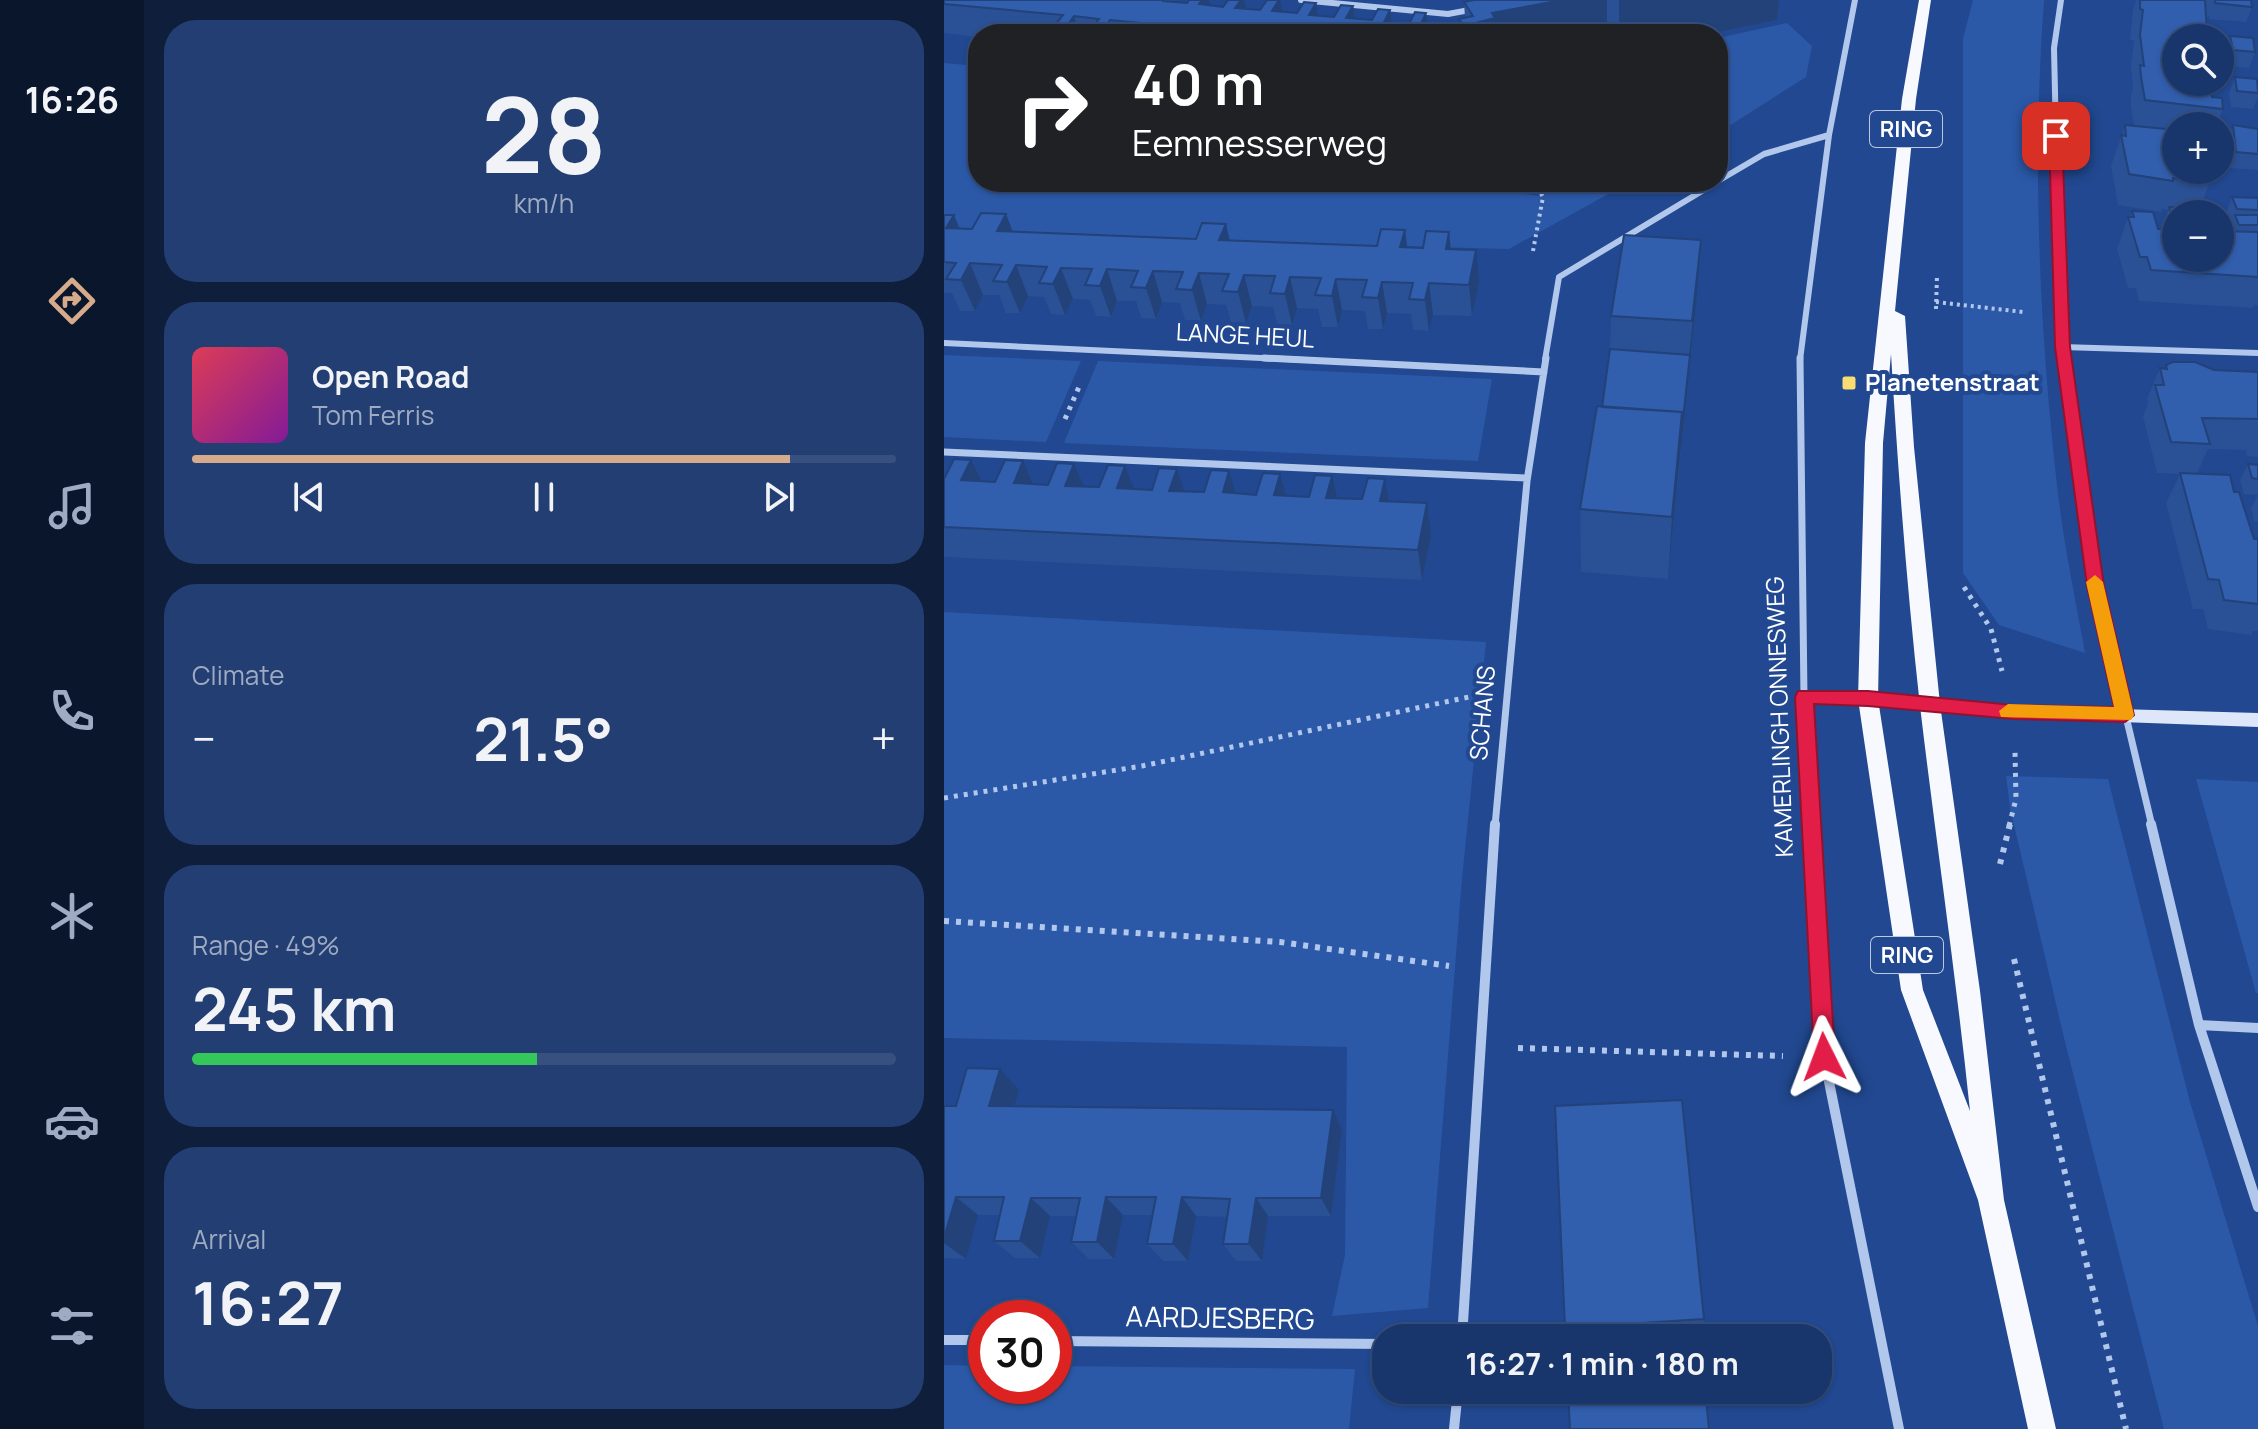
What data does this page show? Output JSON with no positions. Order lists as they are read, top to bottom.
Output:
{
  "streets": {
    "main road": ["RING"],
    "street": [
      "LANGE HEUL",
      "SCHANS",
      "KAMERLINGH ONNESWEG",
      "AARDJESBERG"
    ]
  },
  "crossings": [
    ["LANGE HEUL", "SCHANS"]
  ],
  "places": {
    "transit": ["Planetenstraat"]
  },
  "page": {
    "tabs": "16:26",
    "tile": [
      ["28", "km/h"],
      "Climate",
      ["Range · 49%", "245 km"],
      ["Arrival", "16:27"]
    ],
    "map_buttons": ["+", "−"],
    "turn": ["40 m", "Eemnesserweg"],
    "song": ["Open Road", "Tom Ferris"],
    "heat": ["−", "21.5°", "+"],
    "limit": "30",
    "trip": "16:27 · 1 min · 180 m"
  }
}
